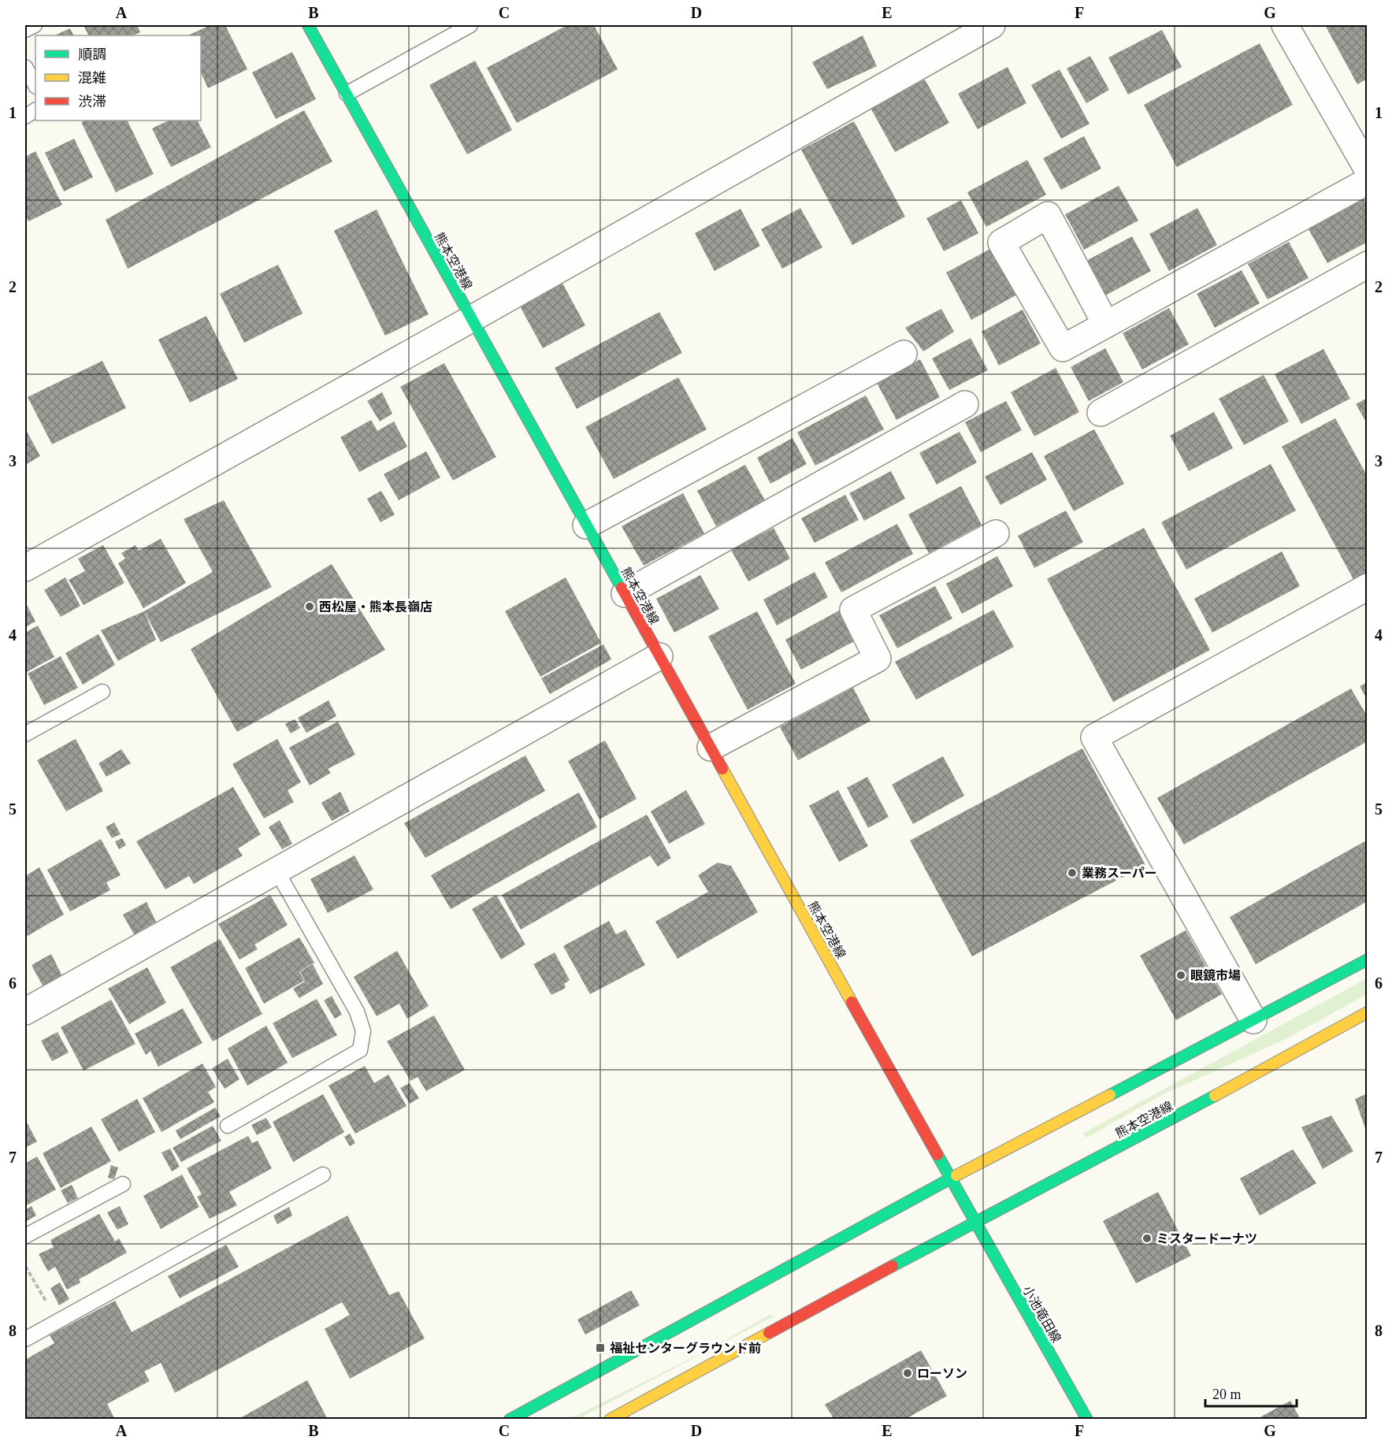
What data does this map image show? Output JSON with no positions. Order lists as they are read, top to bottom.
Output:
{
  "streets": {
    "main road": ["熊本空港線", "小池竜田線"]
  },
  "crossings": [
    ["熊本空港線", "小池竜田線"]
  ],
  "places": {
    "other": [
      "西松屋・熊本長嶺店",
      "業務スーパー",
      "眼鏡市場",
      "ミスタードーナツ",
      "ローソン"
    ],
    "transit": ["福祉センターグラウンド前"]
  },
  "legend": ["順調", "混雑", "渋滞"],
  "scale_bar": "20 m",
  "grid": {
    "columns": [
      "A",
      "B",
      "C",
      "D",
      "E",
      "F",
      "G"
    ],
    "rows": [
      "1",
      "2",
      "3",
      "4",
      "5",
      "6",
      "7",
      "8"
    ]
  }
}
